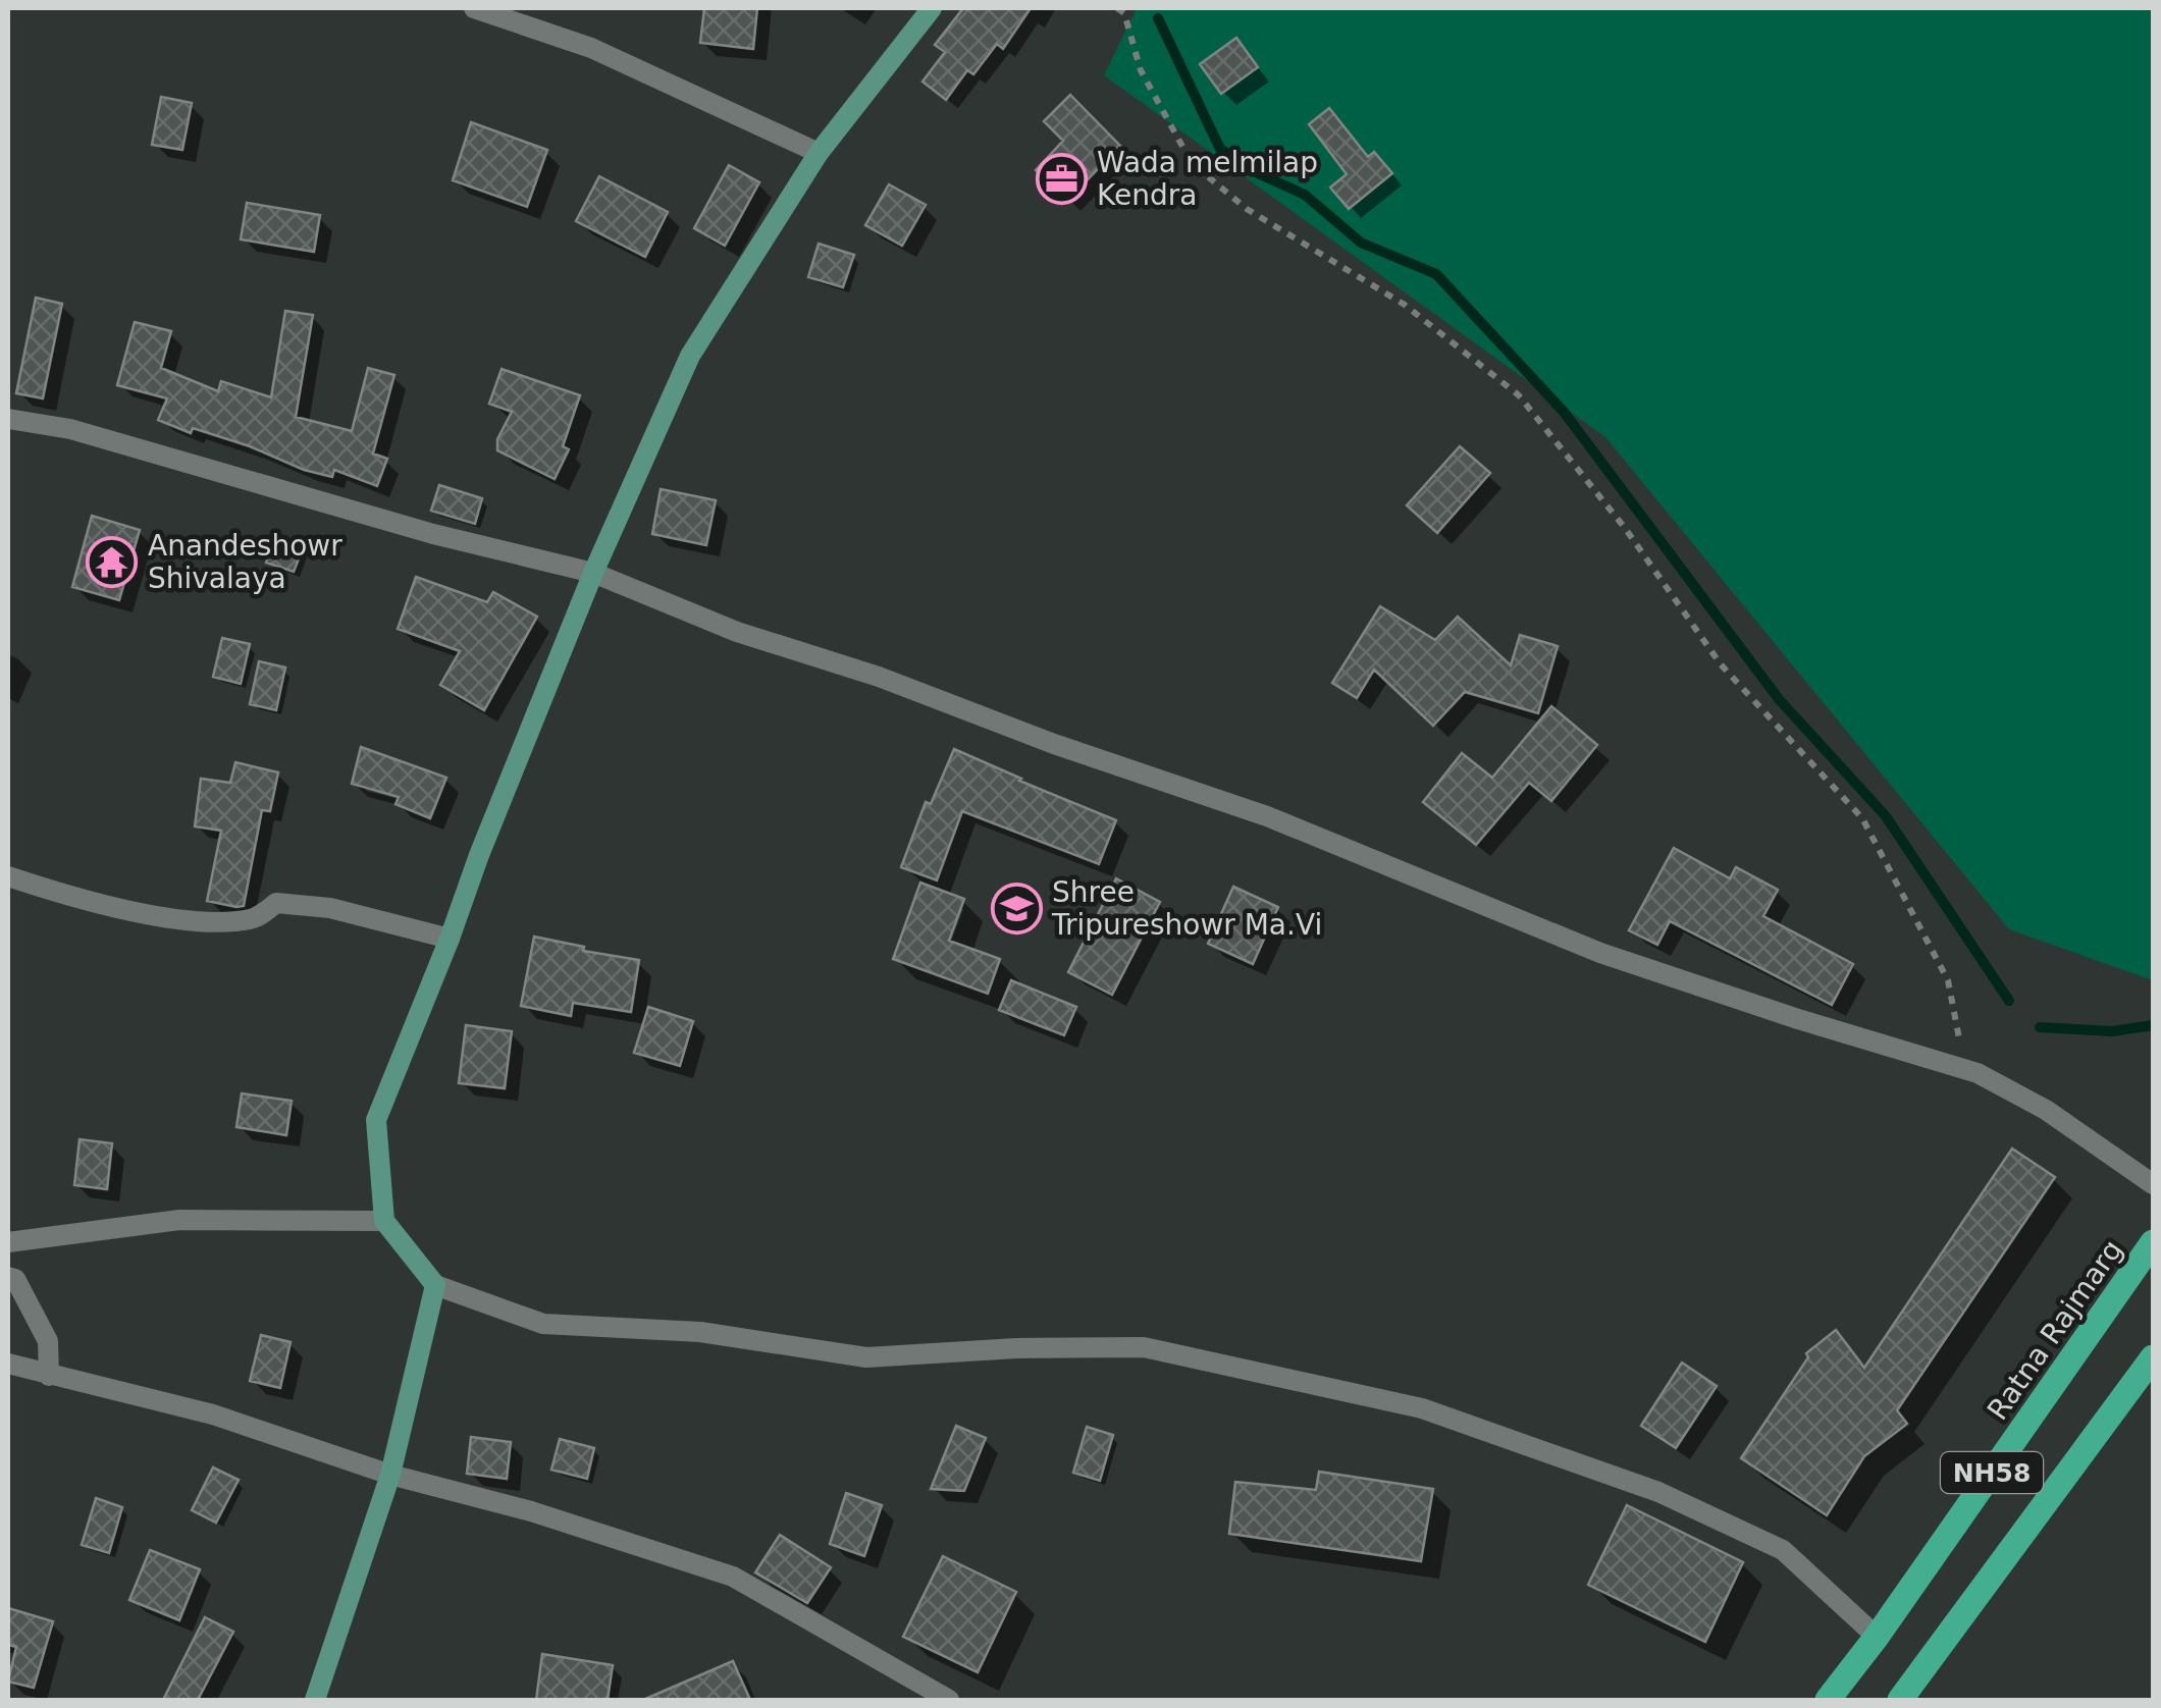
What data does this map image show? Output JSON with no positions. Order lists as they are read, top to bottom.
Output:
{
  "streets": {
    "main road": ["Ratna Rajmarg", "NH58"]
  },
  "places": {
    "office": ["Wada melmilap Kendra"],
    "temple": ["Anandeshowr Shivalaya"],
    "school or university": ["Shree Tripureshowr Ma.Vi"]
  }
}
